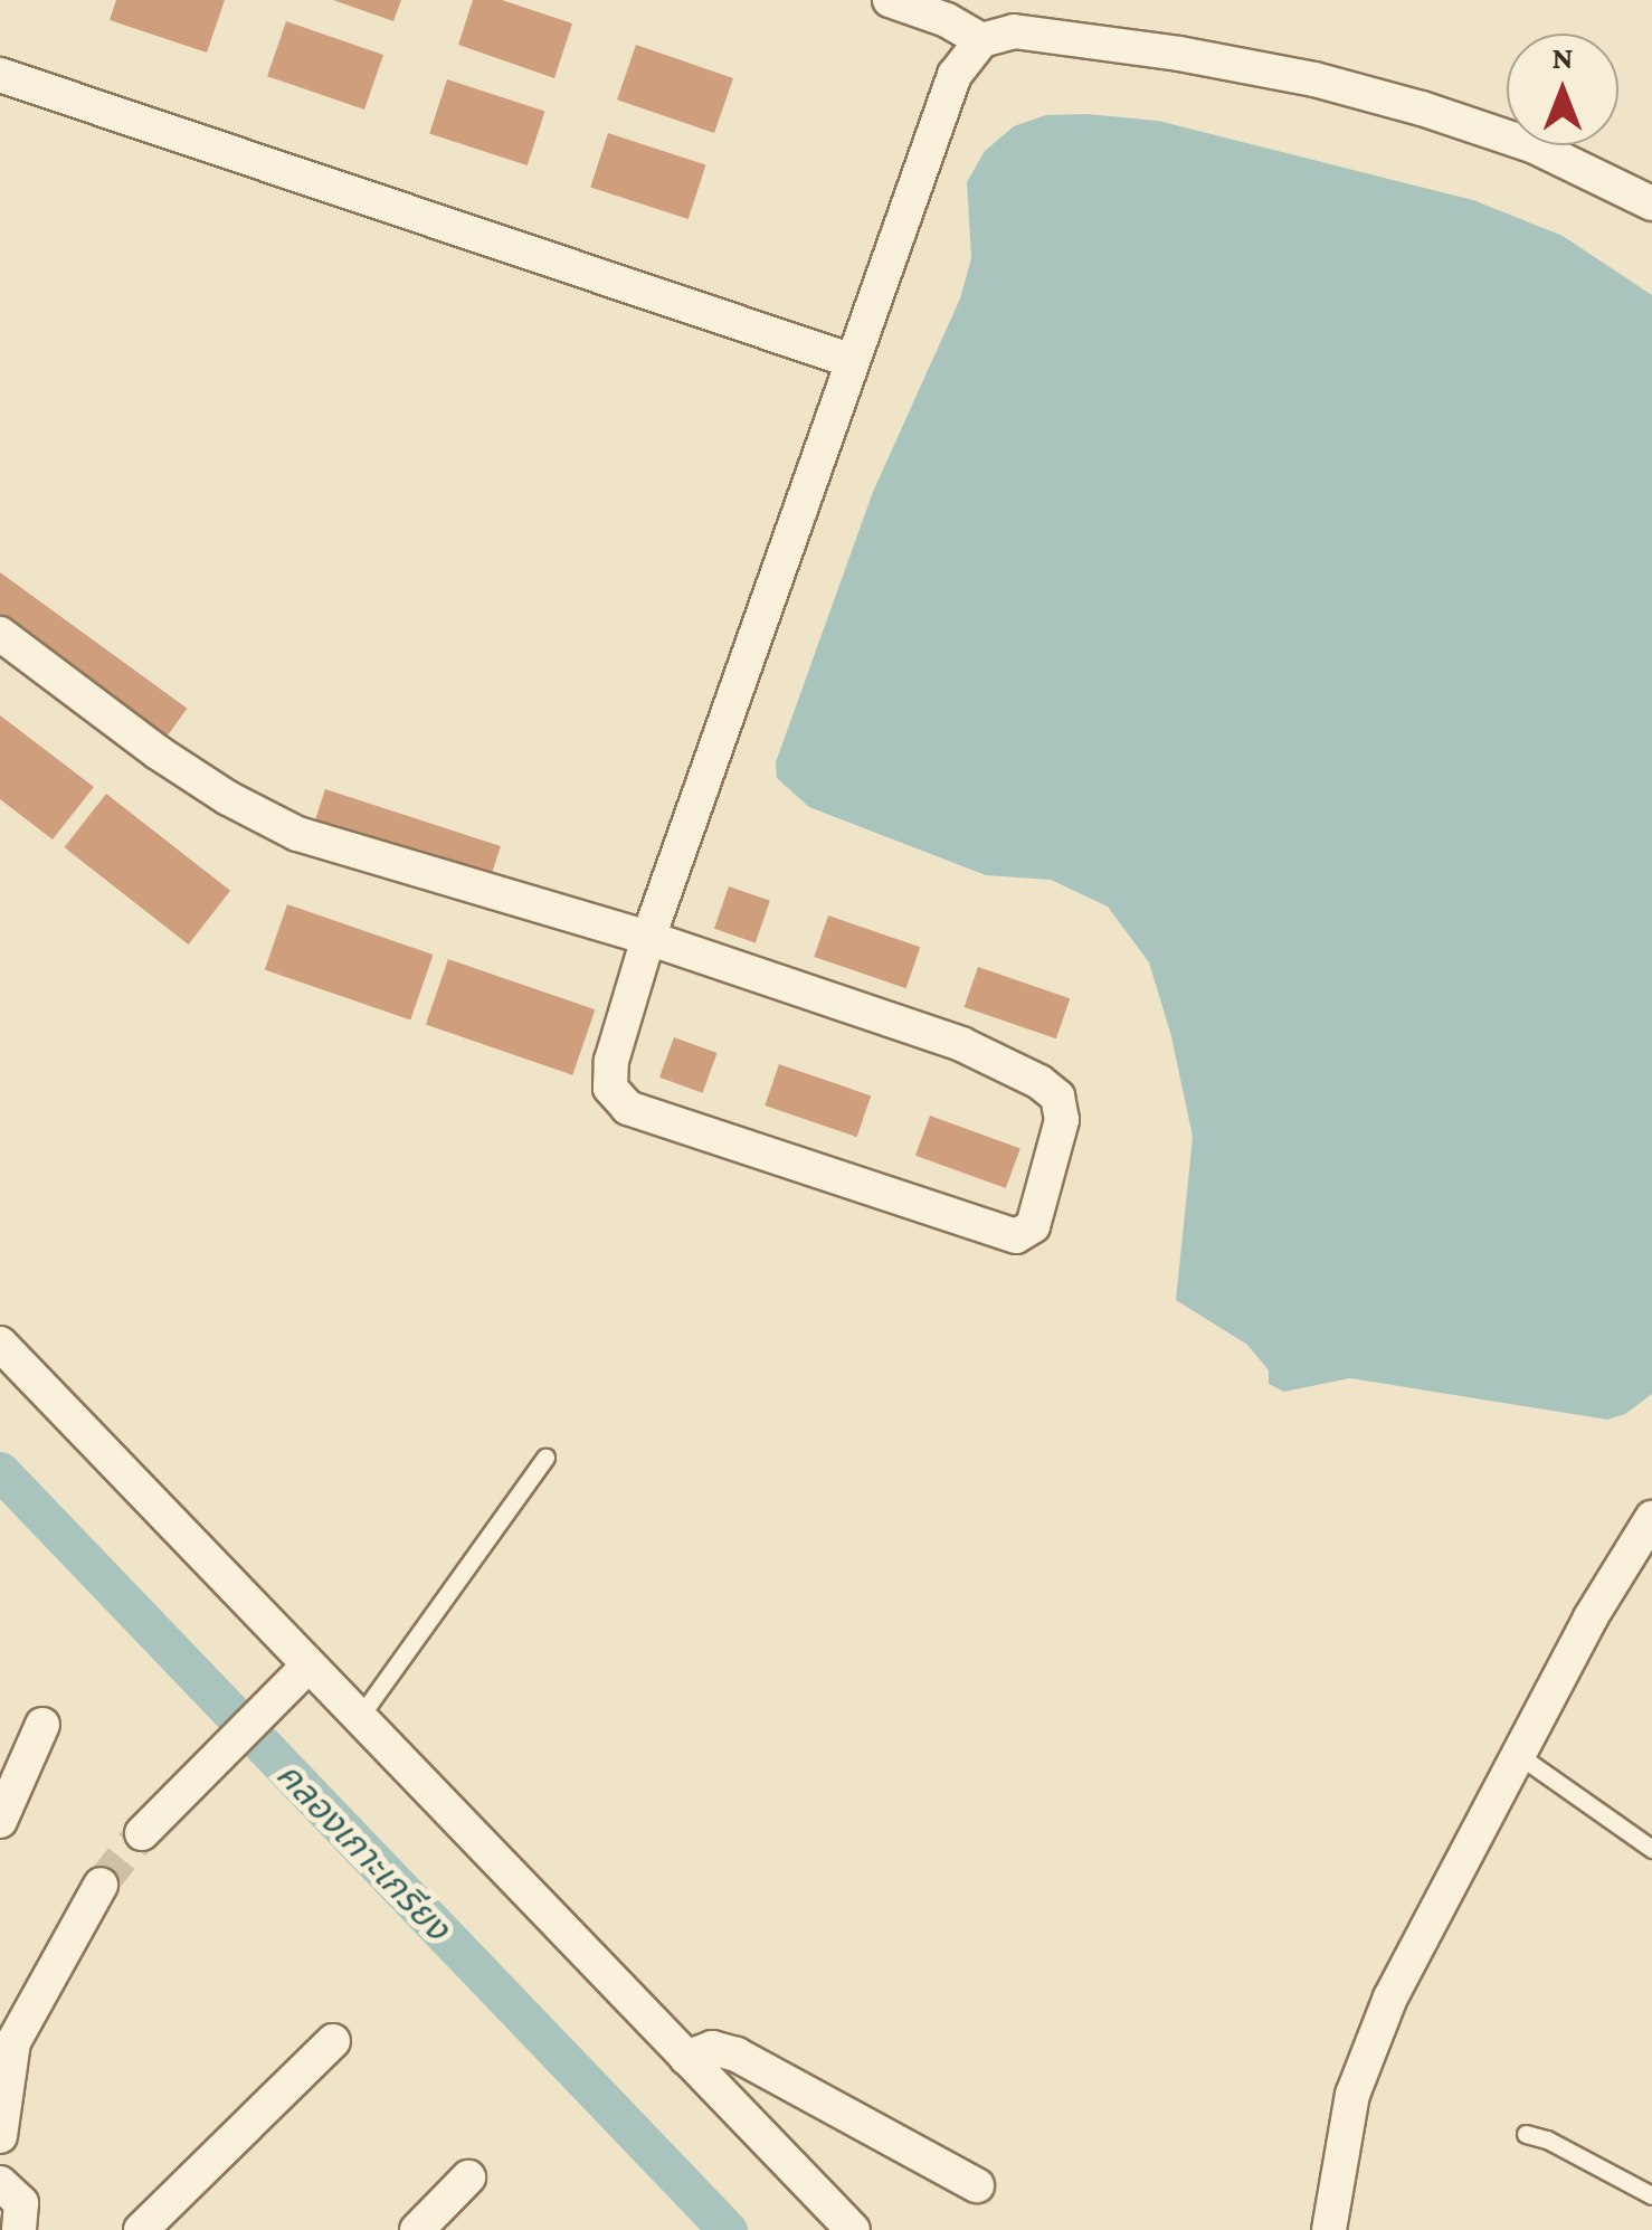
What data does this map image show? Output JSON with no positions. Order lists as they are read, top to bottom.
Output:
{
  "water": ["คลองเกาะเกรียง"],
  "north": "top"
}
